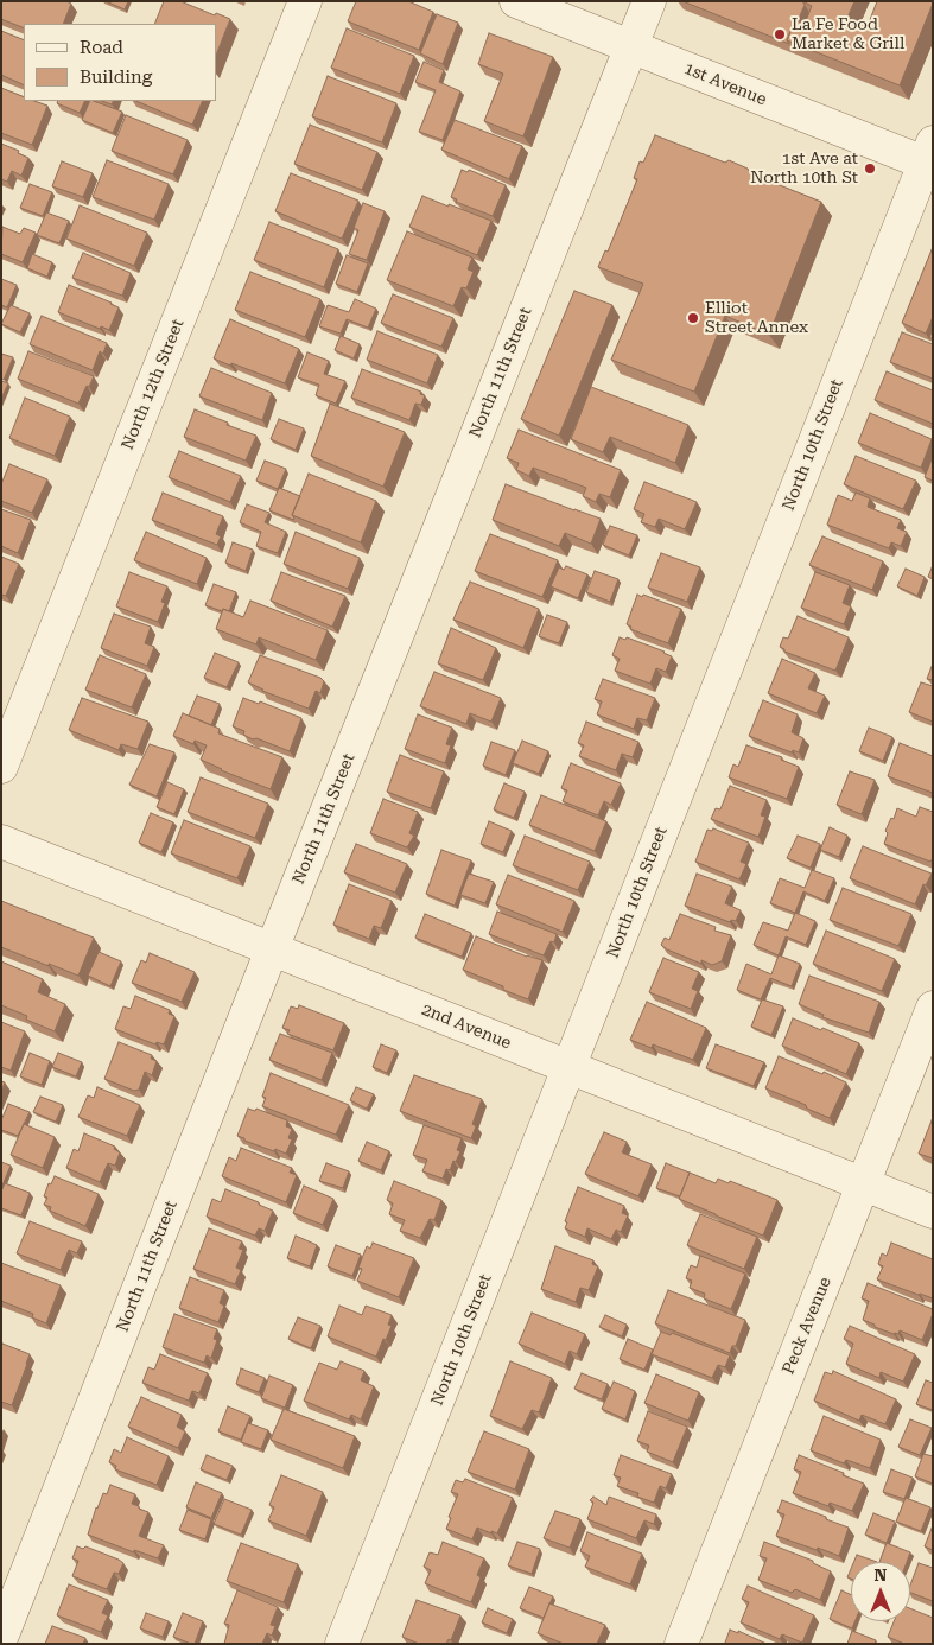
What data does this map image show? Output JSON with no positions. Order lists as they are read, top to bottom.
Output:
{
  "streets": {
    "street": [
      "1st Avenue",
      "North 11th Street",
      "North 12th Street",
      "North 10th Street",
      "2nd Avenue",
      "Peck Avenue"
    ]
  },
  "crossings": [
    ["1st Avenue", "North 11th Street"],
    ["1st Avenue", "North 10th Street"],
    ["North 11th Street", "2nd Avenue"],
    ["North 10th Street", "2nd Avenue"],
    ["2nd Avenue", "Peck Avenue"]
  ],
  "places": ["La Fe Food Market & Grill", "1st Ave at North 10th St", "Elliot Street Annex"],
  "legend": ["Road", "Building"],
  "north": "top"
}
